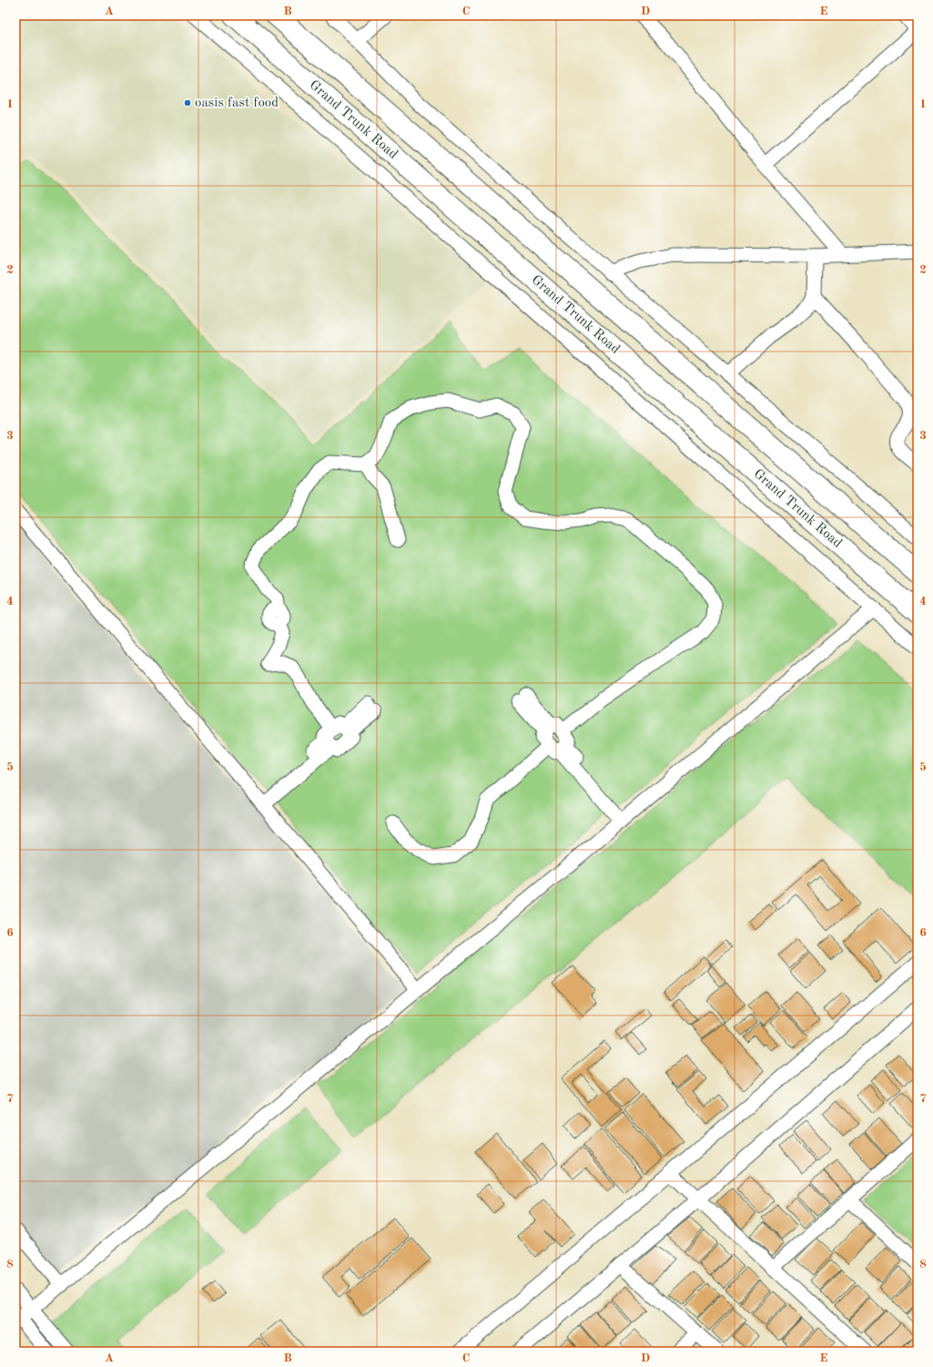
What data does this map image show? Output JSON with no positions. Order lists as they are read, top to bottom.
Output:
{
  "streets": {
    "highway": ["Grand Trunk Road"]
  },
  "places": ["oasis fast food"],
  "grid": {
    "columns": [
      "A",
      "B",
      "C",
      "D",
      "E"
    ],
    "rows": [
      "1",
      "2",
      "3",
      "4",
      "5",
      "6",
      "7",
      "8"
    ]
  }
}
